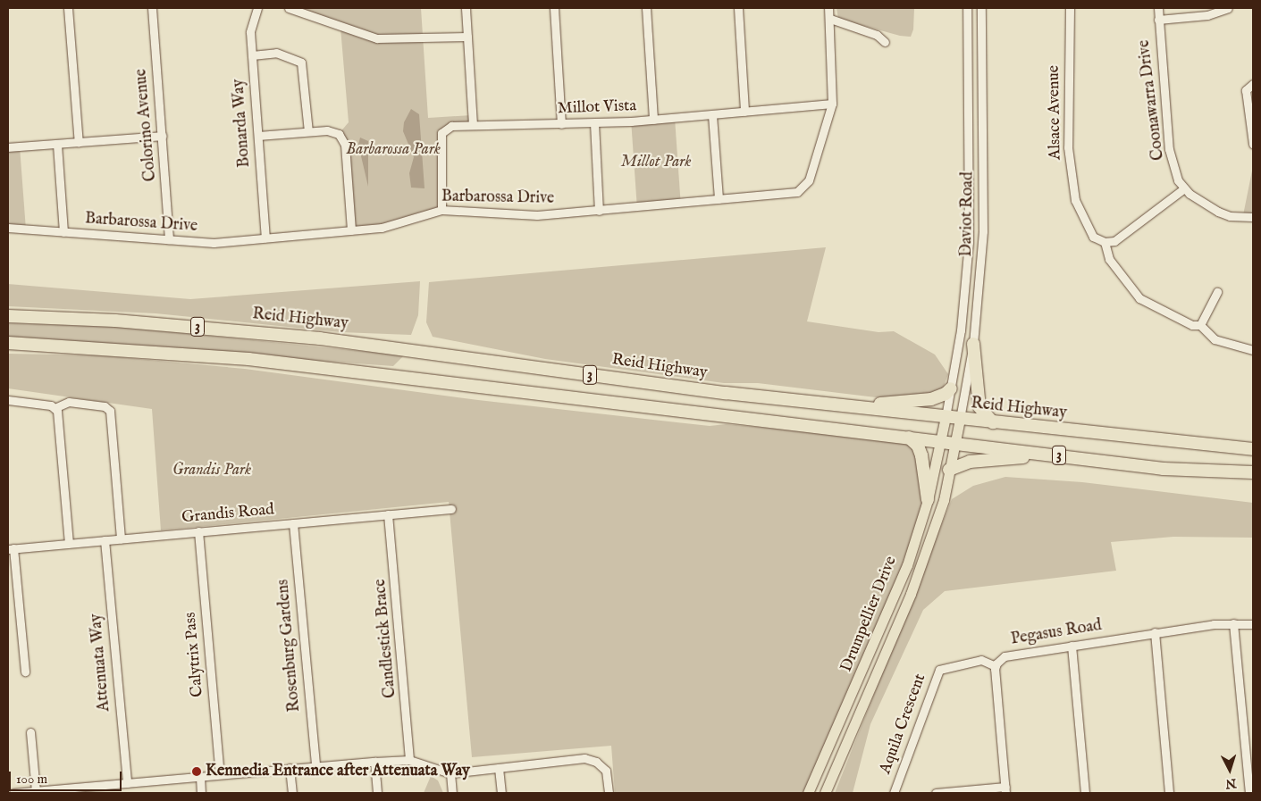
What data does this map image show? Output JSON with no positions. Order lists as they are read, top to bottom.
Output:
{
  "streets": {
    "highway": ["Reid Highway", "3"],
    "main road": ["Drumpellier Drive"],
    "street": [
      "Coonawarra Drive",
      "Millot Vista",
      "Alsace Avenue",
      "Bonarda Way",
      "Colorino Avenue",
      "Barbarossa Drive",
      "Daviot Road",
      "Grandis Road",
      "Pegasus Road",
      "Candlestick Brace",
      "Rosenburg Gardens",
      "Calytrix Pass",
      "Attenuata Way",
      "Aquila Crescent"
    ]
  },
  "crossings": [
    ["Millot Vista", "Barbarossa Drive"],
    ["Bonarda Way", "Barbarossa Drive"],
    ["Colorino Avenue", "Barbarossa Drive"],
    ["Daviot Road", "Reid Highway"],
    ["Daviot Road", "Drumpellier Drive"],
    ["Reid Highway", "Drumpellier Drive"],
    ["3", "Drumpellier Drive"],
    ["Grandis Road", "Candlestick Brace"],
    ["Grandis Road", "Rosenburg Gardens"],
    ["Grandis Road", "Calytrix Pass"],
    ["Grandis Road", "Attenuata Way"],
    ["Pegasus Road", "Aquila Crescent"]
  ],
  "parks": ["Barbarossa Park", "Millot Park", "Grandis Park"],
  "places": ["Kennedia Entrance after Attenuata Way"],
  "scale_bar": "100 m",
  "north": "bottom"
}
